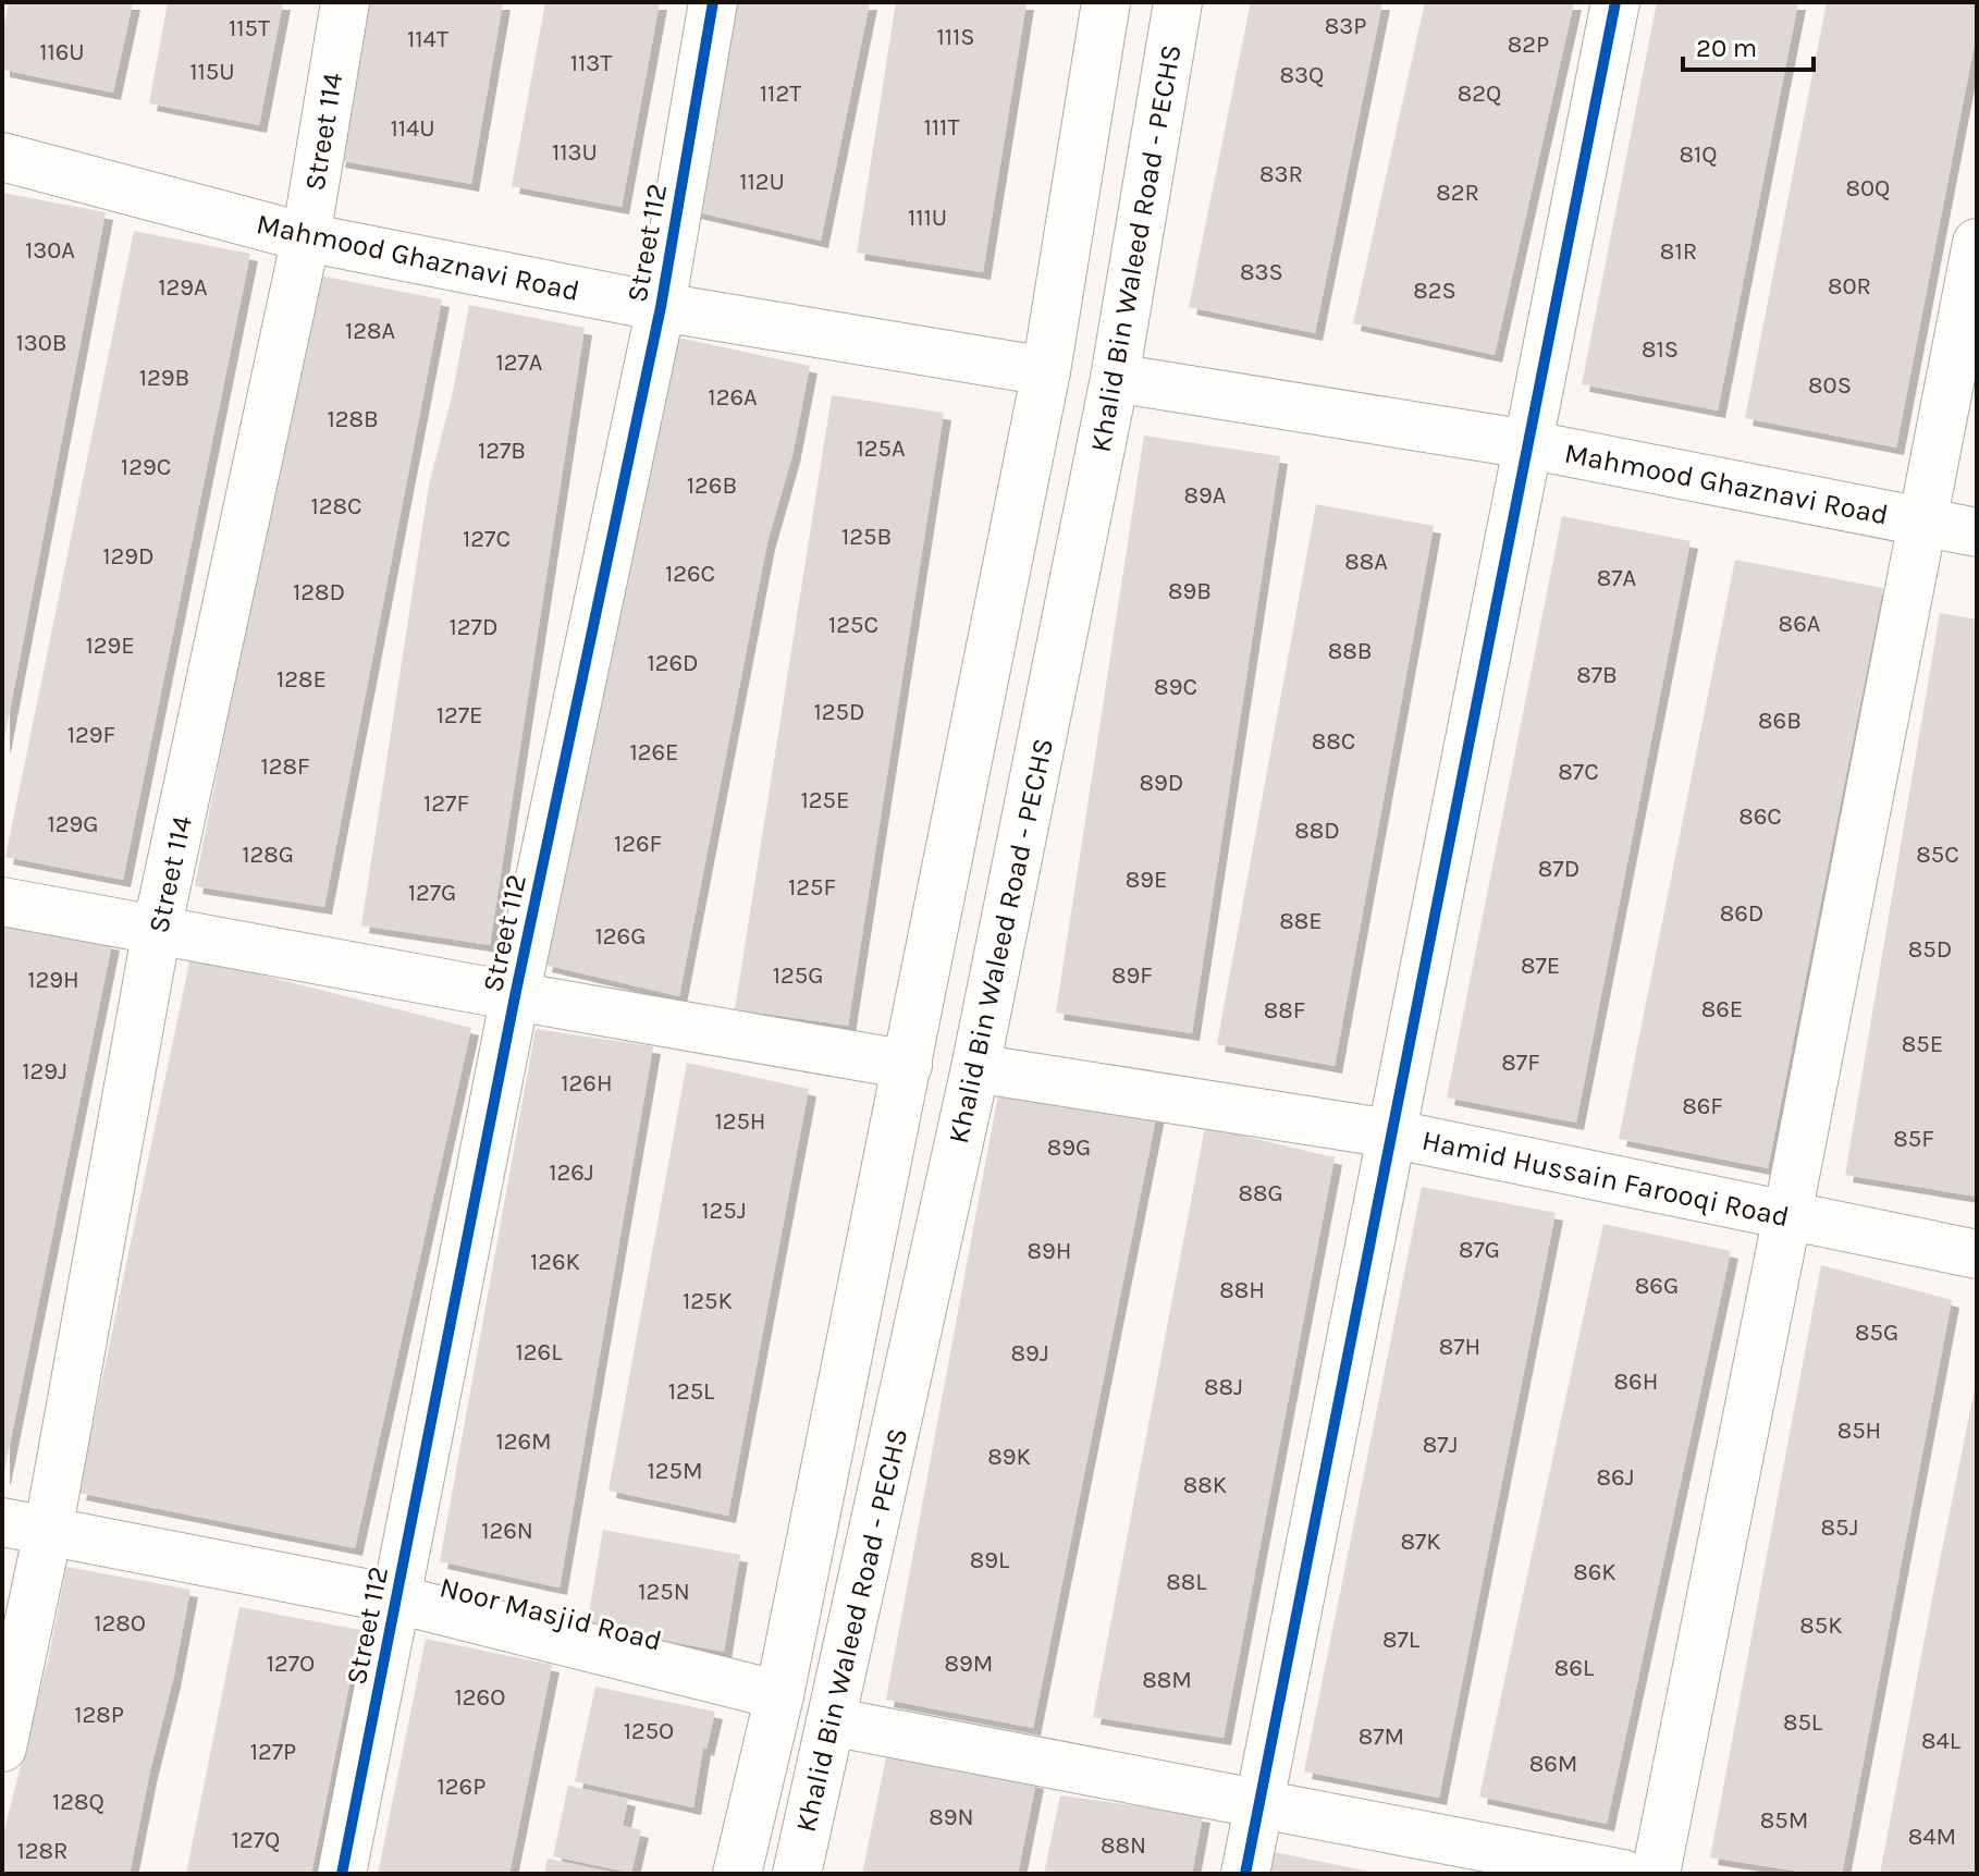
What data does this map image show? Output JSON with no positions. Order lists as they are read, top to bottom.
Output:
{
  "streets": {
    "street": [
      "Street 114",
      "Street 112",
      "Khalid Bin Waleed Road - PECHS",
      "Mahmood Ghaznavi Road",
      "Hamid Hussain Farooqi Road",
      "Noor Masjid Road"
    ]
  },
  "crossings": [
    ["Street 114", "Mahmood Ghaznavi Road"],
    ["Street 114", "Noor Masjid Road"],
    ["Street 112", "Mahmood Ghaznavi Road"],
    ["Street 112", "Noor Masjid Road"],
    ["Khalid Bin Waleed Road - PECHS", "Mahmood Ghaznavi Road"],
    ["Khalid Bin Waleed Road - PECHS", "Hamid Hussain Farooqi Road"],
    ["Khalid Bin Waleed Road - PECHS", "Noor Masjid Road"]
  ],
  "house_numbers": [
    "83P",
    "115T",
    "111S",
    "114T",
    "82P",
    "116U",
    "113T",
    "115U",
    "83Q",
    "112T",
    "82Q",
    "111T",
    "114U",
    "113U",
    "81Q",
    "83R",
    "112U",
    "80Q",
    "82R",
    "111U",
    "130A",
    "81R",
    "83S",
    "80R",
    "129A",
    "82S",
    "128A",
    "130B",
    "81S",
    "127A",
    "129B",
    "80S",
    "126A",
    "128B",
    "125A",
    "127B",
    "129C",
    "126B",
    "89A",
    "128C",
    "125B",
    "127C",
    "129D",
    "88A",
    "126C",
    "87A",
    "89B",
    "128D",
    "86A",
    "125C",
    "127D",
    "129E",
    "88B",
    "126D",
    "87B",
    "128E",
    "89C",
    "125D",
    "127E",
    "86B",
    "129F",
    "88C",
    "126E",
    "128F",
    "87C",
    "89D",
    "125E",
    "127F",
    "86C",
    "129G",
    "88D",
    "126F",
    "128G",
    "85C",
    "87D",
    "89E",
    "125F",
    "127G",
    "86D",
    "88E",
    "126G",
    "85D",
    "87E",
    "125G",
    "89F",
    "129H",
    "86E",
    "88F",
    "85E",
    "87F",
    "129J",
    "126H",
    "86F",
    "125H",
    "85F",
    "89G",
    "126J",
    "88G",
    "125J",
    "87G",
    "89H",
    "126K",
    "86G",
    "88H",
    "125K",
    "85G",
    "87H",
    "126L",
    "89J",
    "86H",
    "88J",
    "125L",
    "85H",
    "126M",
    "87J",
    "89K",
    "125M",
    "86J",
    "88K",
    "85J",
    "126N",
    "87K",
    "89L",
    "86K",
    "88L",
    "125N",
    "128O",
    "85K",
    "87L",
    "127O",
    "89M",
    "86L",
    "88M",
    "126O",
    "128P",
    "85L",
    "125O",
    "87M",
    "84L",
    "127P",
    "86M",
    "126P",
    "128Q",
    "89N",
    "85M",
    "84M",
    "127Q",
    "88N",
    "128R"
  ],
  "scale_bar": "20 m"
}
